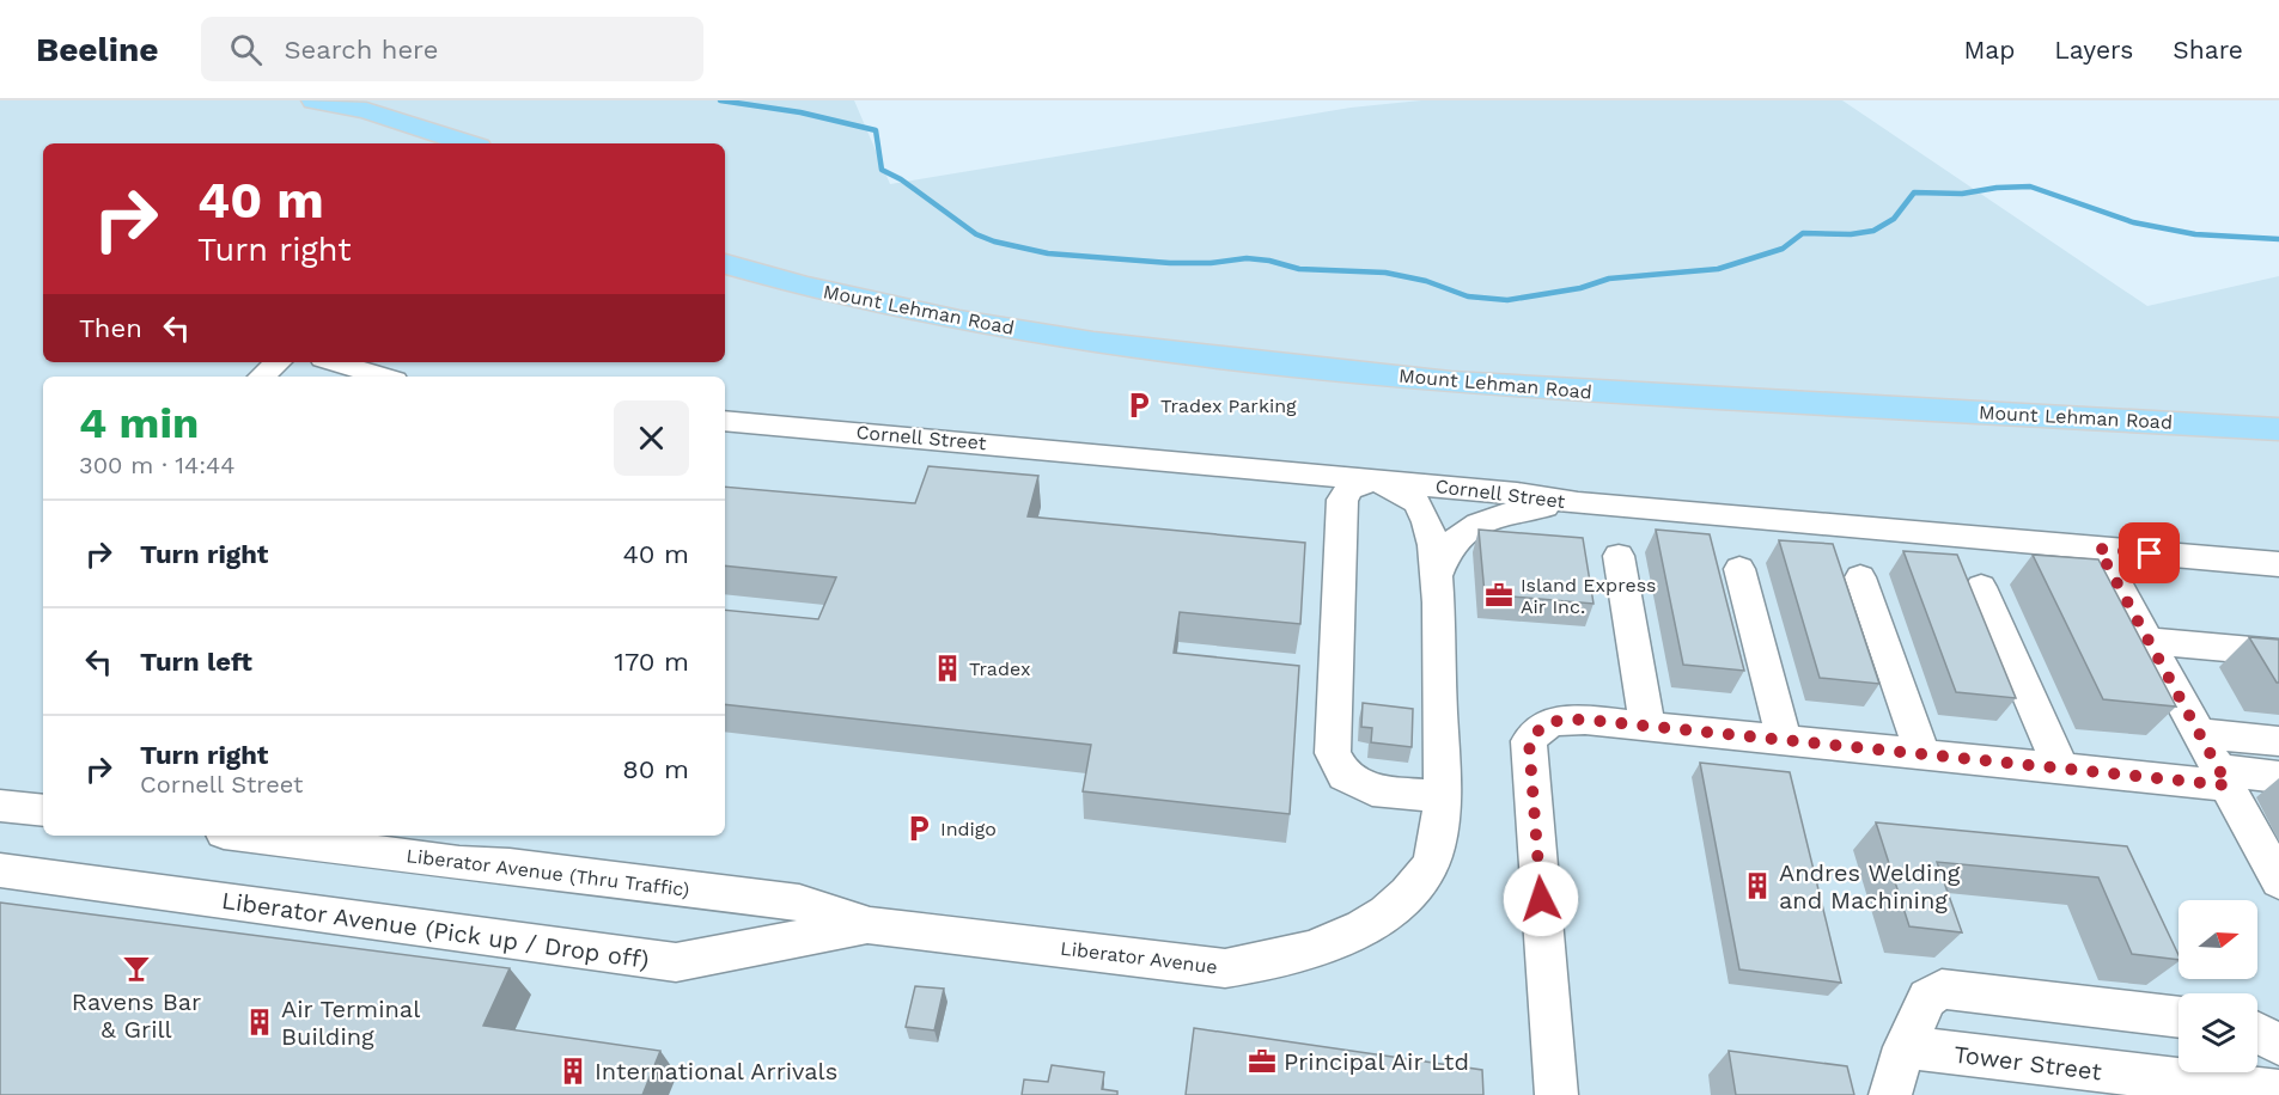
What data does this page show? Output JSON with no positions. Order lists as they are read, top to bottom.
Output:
{
  "streets": {
    "main road": ["Mount Lehman Road"],
    "street": [
      "Cornell Street",
      "Liberator Avenue (Thru Traffic)",
      "Liberator Avenue (Pick up / Drop off)",
      "Liberator Avenue",
      "Tower Street"
    ]
  },
  "crossings": [
    ["Cornell Street", "Liberator Avenue"],
    ["Liberator Avenue (Thru Traffic)", "Liberator Avenue (Pick up / Drop off)"],
    ["Liberator Avenue (Thru Traffic)", "Liberator Avenue"],
    ["Liberator Avenue (Pick up / Drop off)", "Liberator Avenue"]
  ],
  "places": {
    "parking": ["Tradex Parking", "Indigo"],
    "office": ["Island Express Air Inc.", "Principal Air Ltd"],
    "building": [
      "Tradex",
      "Andres Welding and Machining",
      "Air Terminal Building",
      "International Arrivals"
    ],
    "bar": ["Ravens Bar & Grill"]
  },
  "north": "right",
  "page": {
    "header": "Beeline",
    "search": "Search here",
    "nav": ["Map", "Layers", "Share"],
    "turn": ["40 m", "Turn right"],
    "then": "Then",
    "heading": ["4 min", "300 m · 14:44"],
    "list": [
      {
        "name": "Turn right",
        "value": "40 m"
      },
      {
        "name": "Turn left",
        "value": "170 m"
      },
      {
        "name": "Turn right",
        "note": "Cornell Street",
        "value": "80 m"
      }
    ]
  }
}
